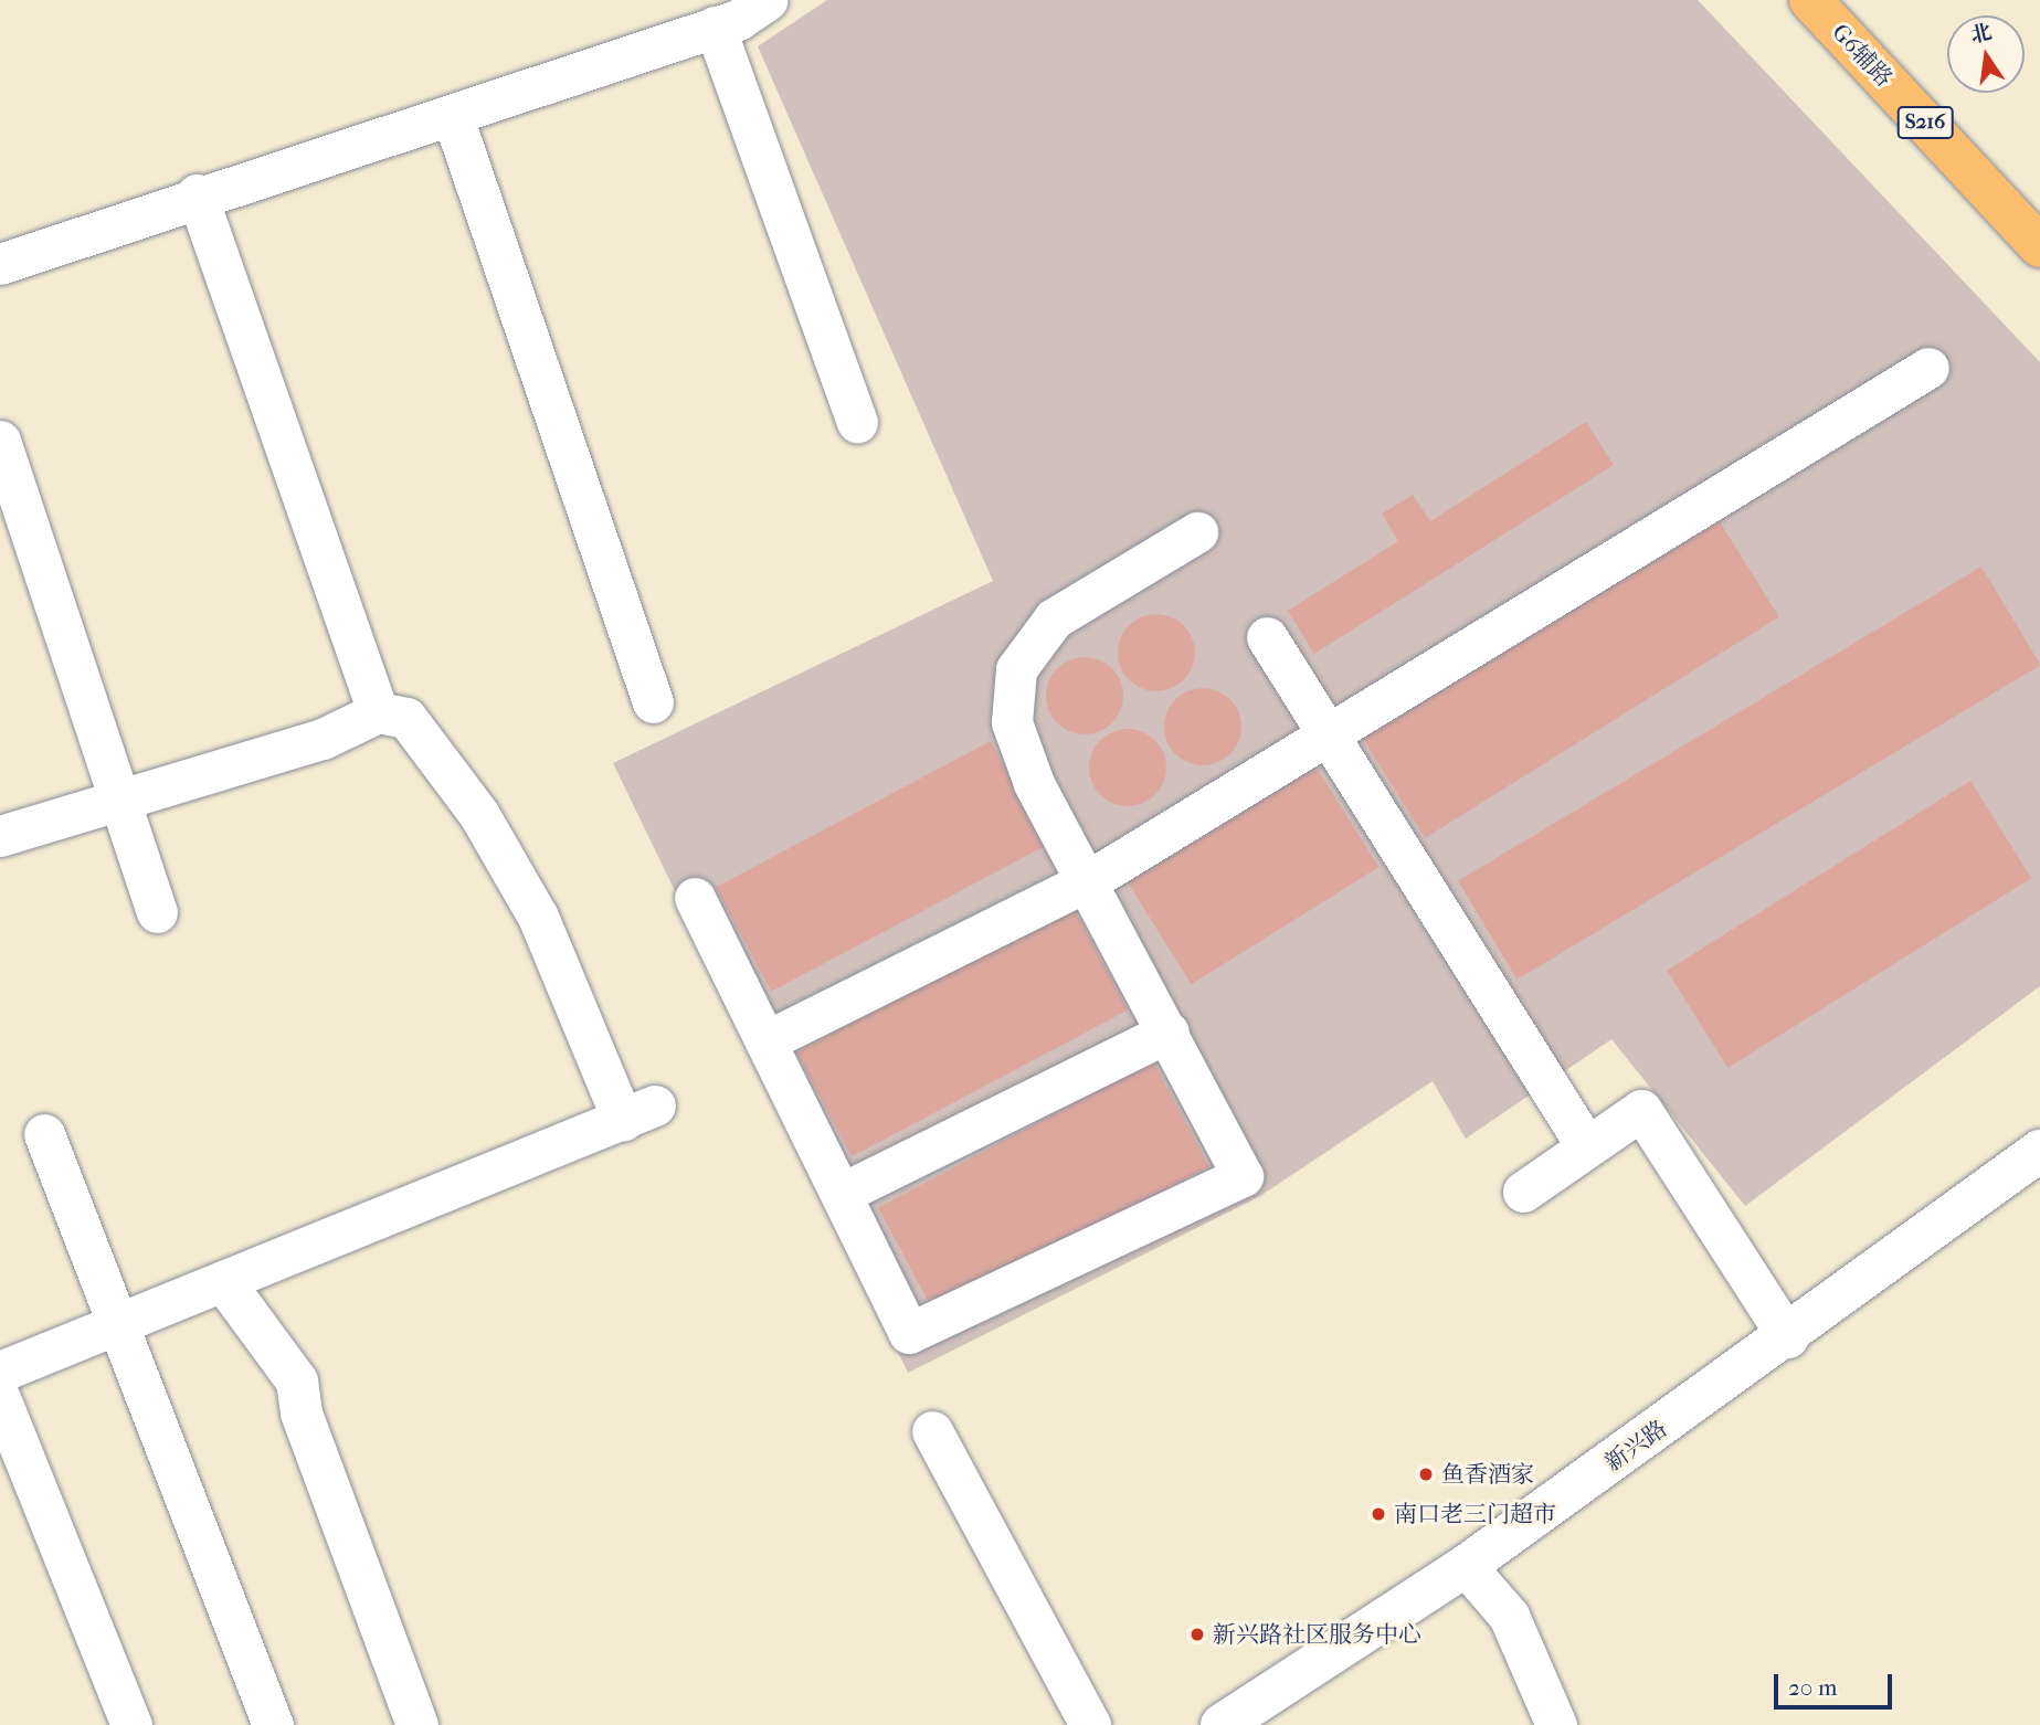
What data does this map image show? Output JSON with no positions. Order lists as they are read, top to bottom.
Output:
{
  "streets": {
    "main road": ["G6辅路", "S216"],
    "street": ["新兴路"]
  },
  "places": ["鱼香酒家", "南口老三门超市", "新兴路社区服务中心"],
  "scale_bar": "20 m",
  "north": "top"
}
